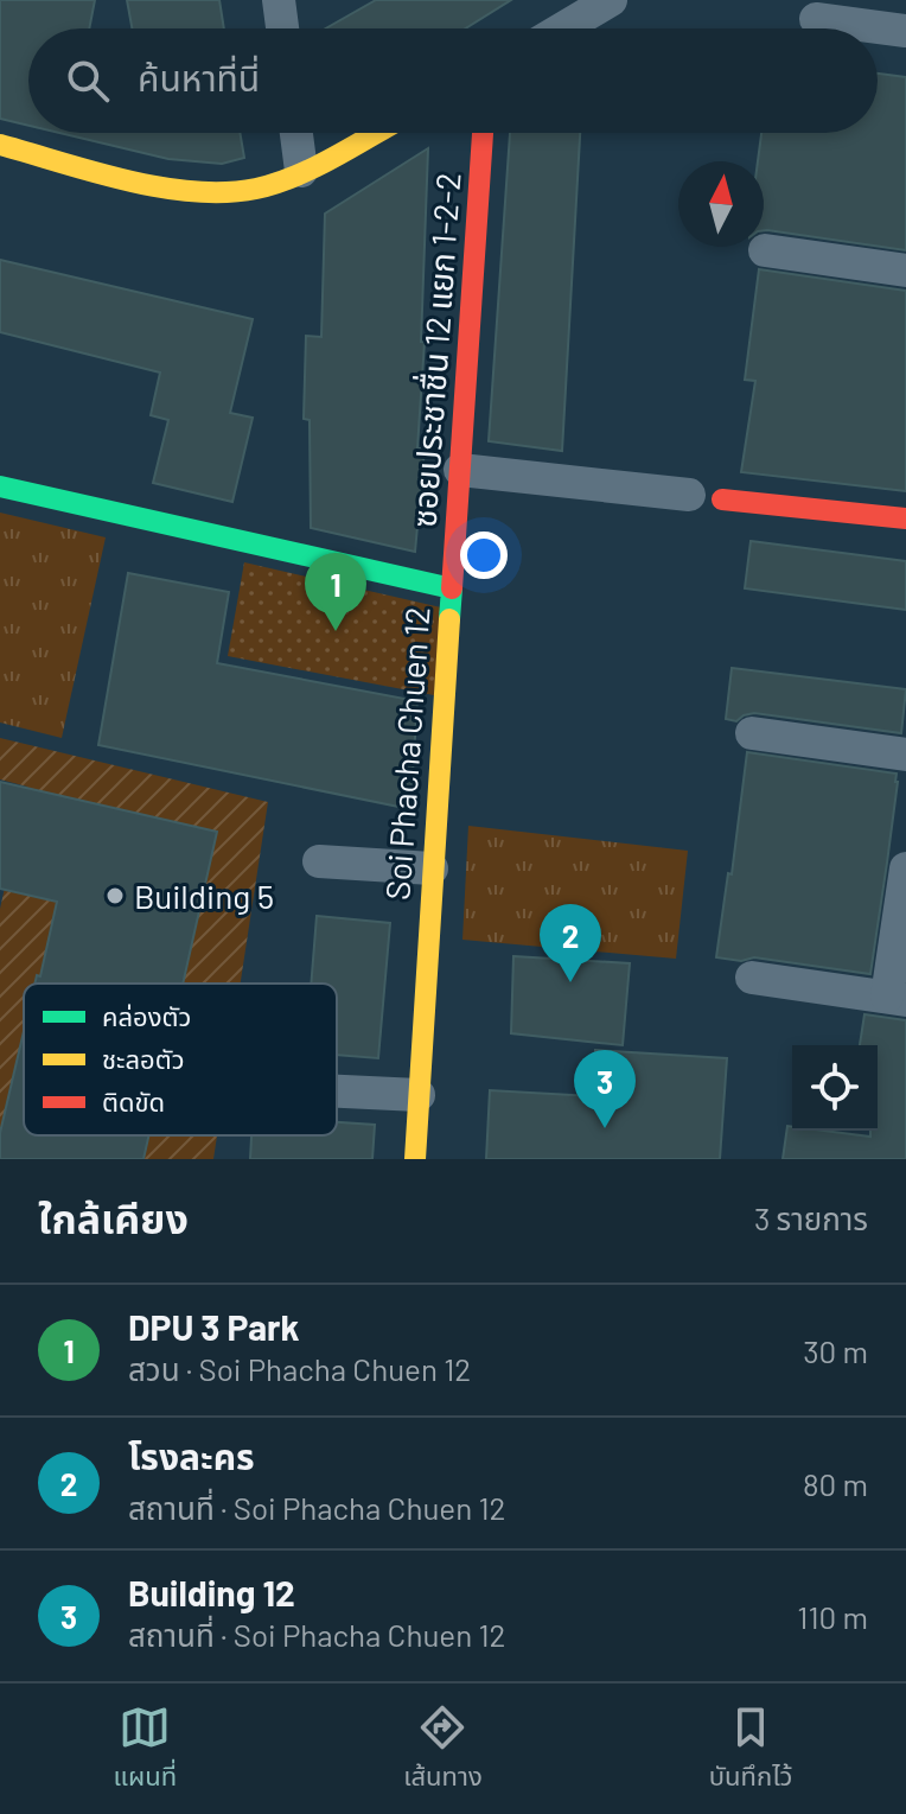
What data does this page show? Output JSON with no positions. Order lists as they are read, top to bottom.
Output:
{
  "streets": {
    "street": ["ซอยประชาชื่น 12 แยก 1-2-2", "Soi Phacha Chuen 12"]
  },
  "crossings": [
    ["ซอยประชาชื่น 12 แยก 1-2-2", "Soi Phacha Chuen 12"]
  ],
  "places": ["Building 5"],
  "legend": ["คล่องตัว", "ชะลอตัว", "ติดขัด"],
  "north": "top",
  "page": {
    "search": "ค้นหาที่นี่",
    "pins": ["1", "2", "3"],
    "heading": ["ใกล้เคียง", "3 รายการ"],
    "list": [
      {
        "mark": "1",
        "name": "DPU 3 Park",
        "note": "สวน · Soi Phacha Chuen 12",
        "value": "30 m"
      },
      {
        "mark": "2",
        "name": "โรงละคร",
        "note": "สถานที่ · Soi Phacha Chuen 12",
        "value": "80 m"
      },
      {
        "mark": "3",
        "name": "Building 12",
        "note": "สถานที่ · Soi Phacha Chuen 12",
        "value": "110 m"
      }
    ],
    "nav": ["แผนที่", "เส้นทาง", "บันทึกไว้"]
  }
}
